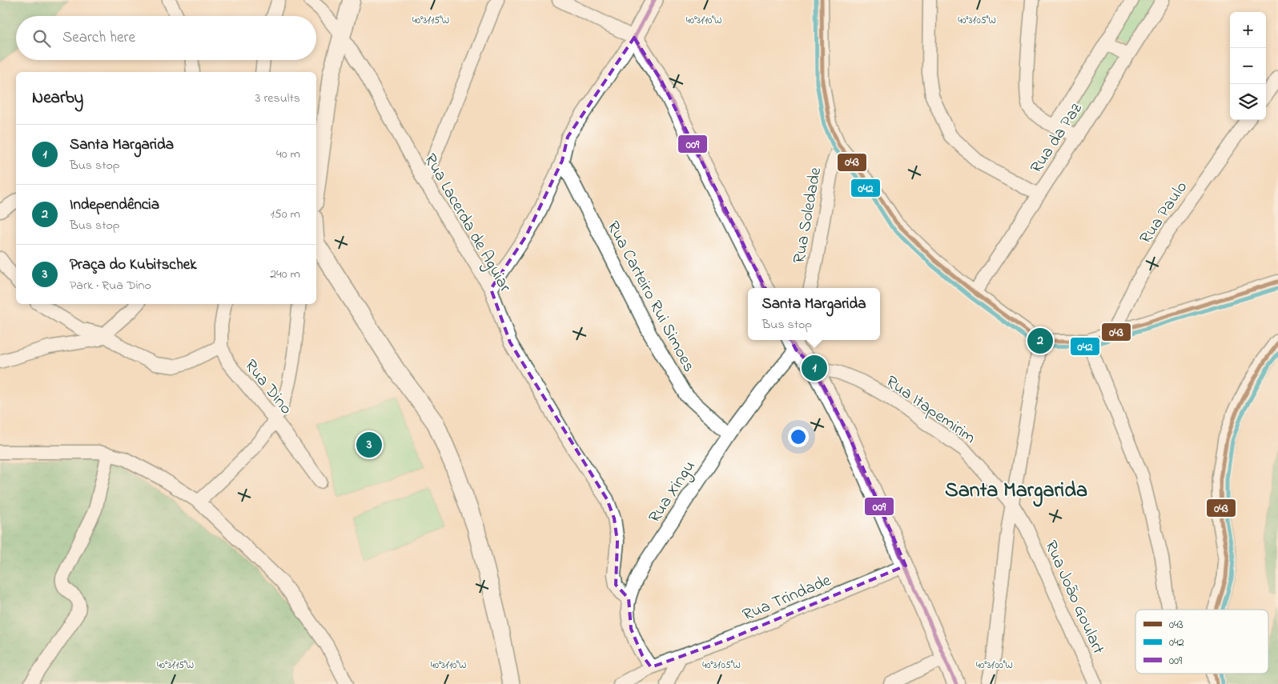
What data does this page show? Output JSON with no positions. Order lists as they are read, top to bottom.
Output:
{
  "streets": {
    "street": [
      "Rua da Paz",
      "Rua Paulo",
      "Rua Soledade",
      "Rua Lacerda de Aguiar",
      "Rua Carteiro Rui Simoes",
      "Rua Dino",
      "Rua Itapemirim",
      "Rua Xingu",
      "Rua Trindade",
      "Rua João Goulart"
    ]
  },
  "crossings": [
    ["Rua Lacerda de Aguiar", "Rua Xingu"],
    ["Rua Carteiro Rui Simoes", "Rua Xingu"],
    ["Rua Itapemirim", "Rua João Goulart"],
    ["Rua Xingu", "Rua Trindade"]
  ],
  "districts": ["Santa Margarida"],
  "lines": ["transit line 043", "transit line 042", "transit line 009"],
  "legend": ["043", "042", "009"],
  "page": {
    "map_buttons": ["+", "−"],
    "search": "Search here",
    "heading": ["Nearby", "3 results"],
    "list": [
      {
        "mark": "1",
        "name": "Santa Margarida",
        "note": "Bus stop",
        "value": "40 m"
      },
      {
        "mark": "2",
        "name": "Independência",
        "note": "Bus stop",
        "value": "150 m"
      },
      {
        "mark": "3",
        "name": "Praça do Kubitschek",
        "note": "Park · Rua Dino",
        "value": "240 m"
      }
    ],
    "popup": ["Santa Margarida", "Bus stop"],
    "pins": ["2", "1", "3"]
  },
  "coordinates": [
    "40°31'15\"W",
    "40°31'10\"W",
    "40°31'05\"W",
    "40°31'00\"W"
  ]
}
